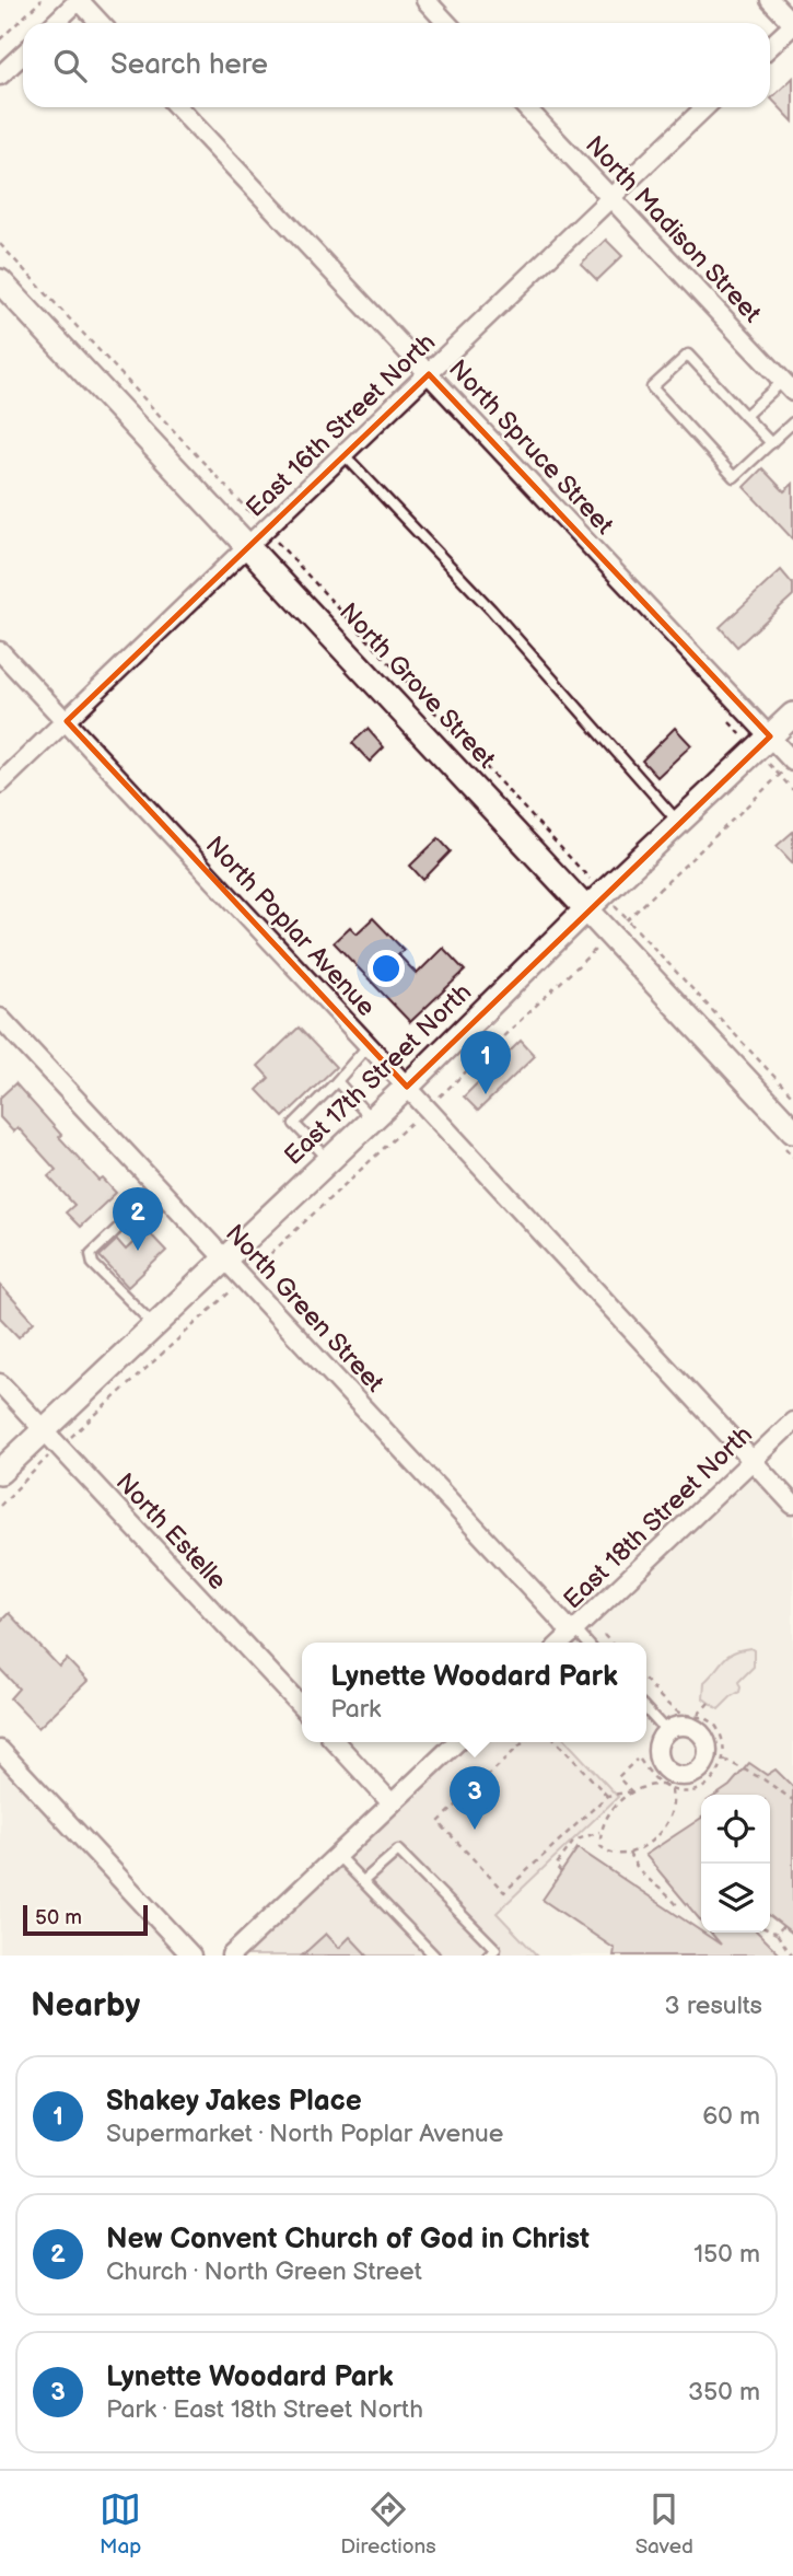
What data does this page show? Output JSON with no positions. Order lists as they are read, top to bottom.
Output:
{
  "streets": {
    "street": [
      "North Madison Street",
      "East 16th Street North",
      "North Spruce Street",
      "North Grove Street",
      "North Poplar Avenue",
      "East 17th Street North",
      "North Green Street",
      "East 18th Street North",
      "North Estelle"
    ]
  },
  "crossings": [
    ["North Madison Street", "East 16th Street North"],
    ["East 16th Street North", "North Spruce Street"],
    ["East 16th Street North", "North Grove Street"],
    ["East 16th Street North", "North Poplar Avenue"],
    ["North Spruce Street", "East 17th Street North"],
    ["North Grove Street", "East 17th Street North"],
    ["North Poplar Avenue", "East 17th Street North"],
    ["North Poplar Avenue", "East 18th Street North"],
    ["East 17th Street North", "North Green Street"],
    ["East 17th Street North", "North Estelle"],
    ["North Green Street", "East 18th Street North"]
  ],
  "scale_bar": "50 m",
  "page": {
    "search": "Search here",
    "pins": ["1", "2", "3"],
    "popup": ["Lynette Woodard Park", "Park"],
    "scale": "50 m",
    "heading": ["Nearby", "3 results"],
    "list": [
      {
        "mark": "1",
        "name": "Shakey Jakes Place",
        "note": "Supermarket · North Poplar Avenue",
        "value": "60 m"
      },
      {
        "mark": "2",
        "name": "New Convent Church of God in Christ",
        "note": "Church · North Green Street",
        "value": "150 m"
      },
      {
        "mark": "3",
        "name": "Lynette Woodard Park",
        "note": "Park · East 18th Street North",
        "value": "350 m"
      }
    ],
    "nav": ["Map", "Directions", "Saved"]
  }
}
